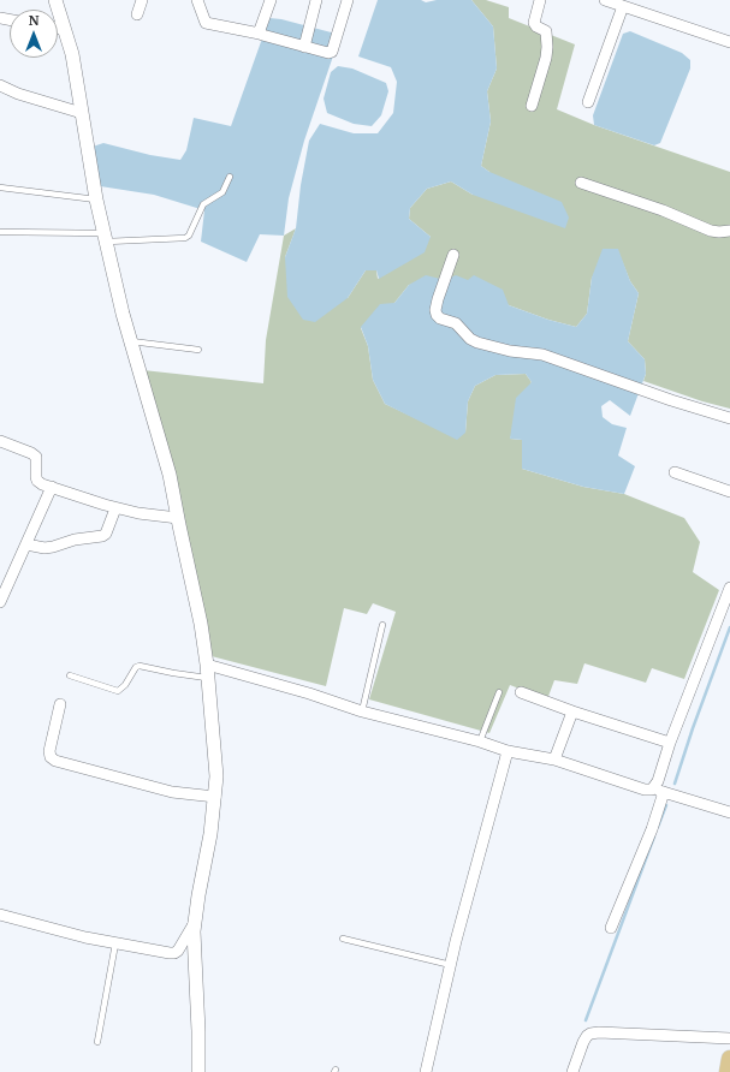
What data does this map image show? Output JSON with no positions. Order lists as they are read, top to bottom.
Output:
{
  "north": "top"
}
